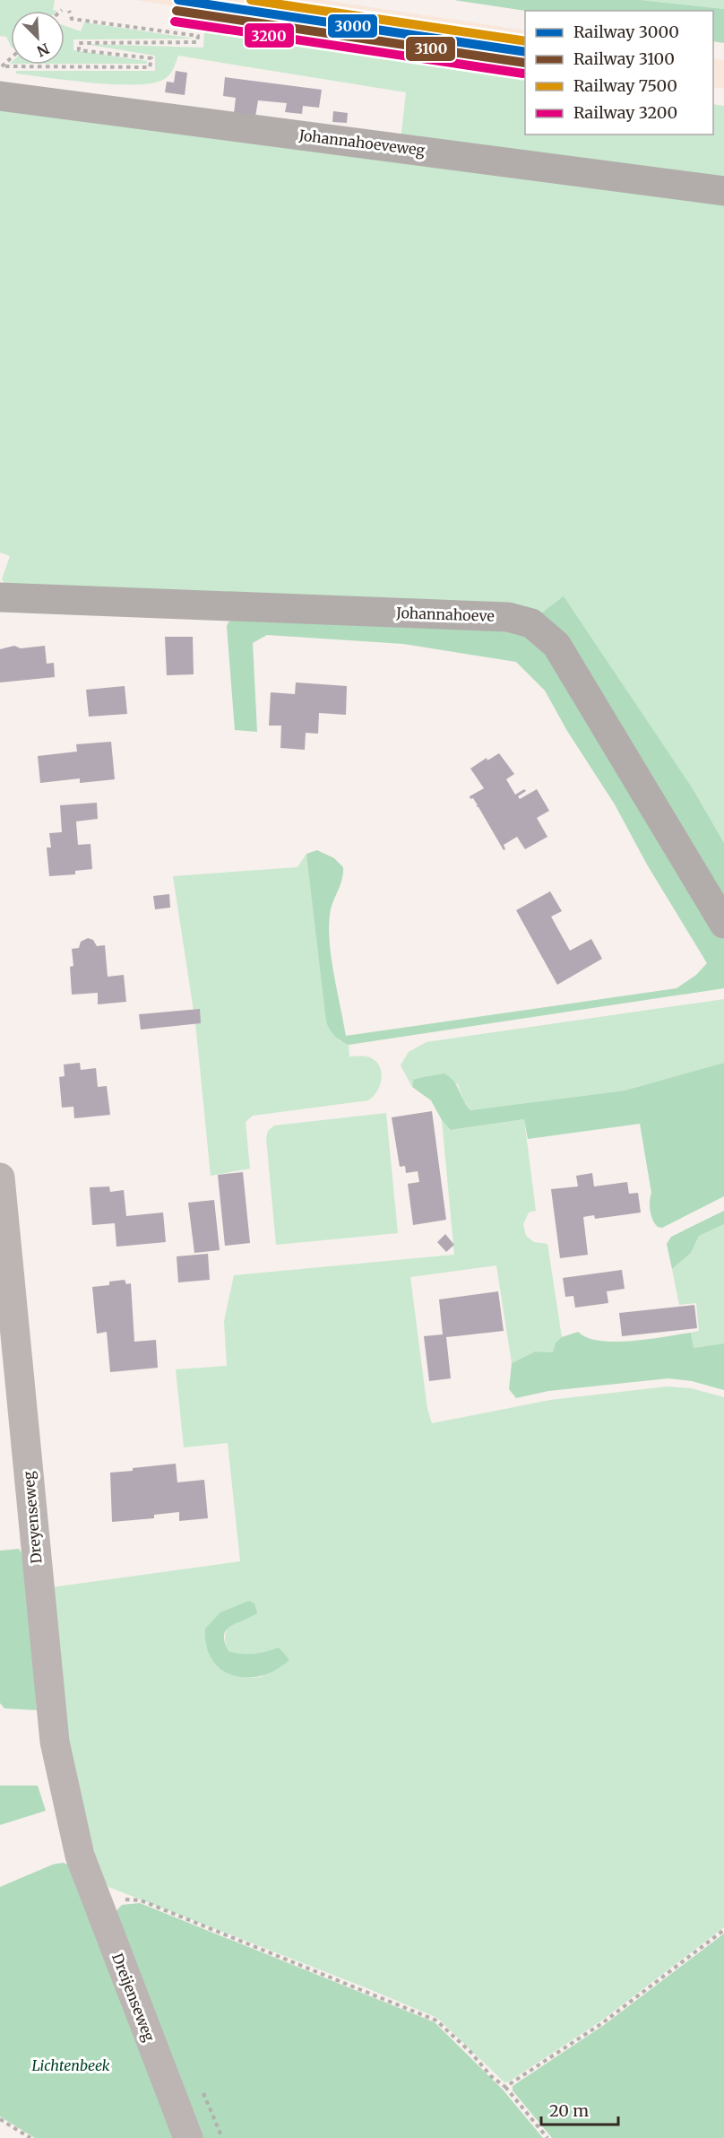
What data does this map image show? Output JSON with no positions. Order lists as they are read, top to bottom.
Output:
{
  "streets": {
    "main road": ["Dreyenseweg", "Dreijenseweg"],
    "street": ["Johannahoeveweg", "Johannahoeve"]
  },
  "crossings": [
    ["Dreyenseweg", "Dreijenseweg"]
  ],
  "parks": ["Lichtenbeek"],
  "lines": [
    "rail line 3000",
    "rail line 7500",
    "rail line 3100",
    "rail line 3200"
  ],
  "legend": [
    "Railway 3000",
    "Railway 3100",
    "Railway 7500",
    "Railway 3200"
  ],
  "scale_bar": "20 m",
  "north": "bottom right"
}
